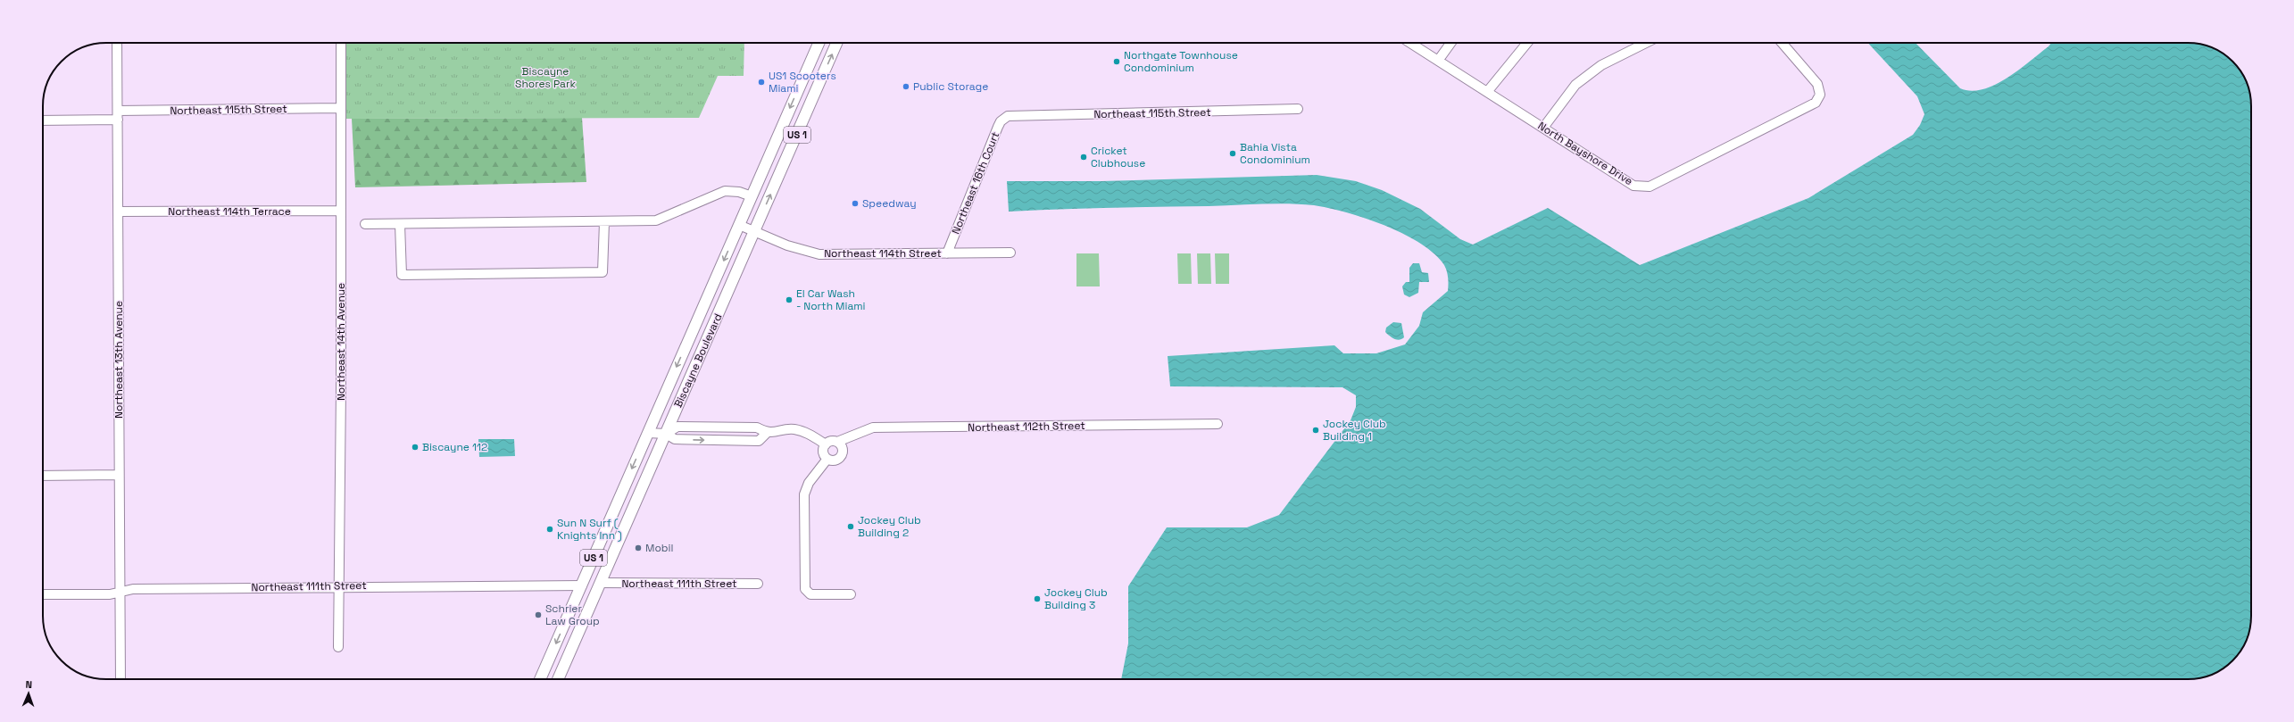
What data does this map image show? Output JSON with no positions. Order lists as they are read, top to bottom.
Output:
{
  "streets": {
    "main road": ["US 1", "Biscayne Boulevard"],
    "street": [
      "Northeast 115th Street",
      "North Bayshore Drive",
      "Northeast 16th Court",
      "Northeast 114th Terrace",
      "Northeast 114th Street",
      "Northeast 14th Avenue",
      "Northeast 13th Avenue",
      "Northeast 112th Street",
      "Northeast 111th Street"
    ]
  },
  "crossings": [
    ["Northeast 115th Street", "Northeast 16th Court"],
    ["Northeast 115th Street", "Northeast 14th Avenue"],
    ["Northeast 115th Street", "Northeast 13th Avenue"],
    ["Northeast 16th Court", "Northeast 114th Street"],
    ["Northeast 114th Terrace", "Northeast 14th Avenue"],
    ["Northeast 114th Terrace", "Northeast 13th Avenue"],
    ["Northeast 114th Street", "Biscayne Boulevard"],
    ["Northeast 14th Avenue", "Northeast 111th Street"],
    ["Northeast 13th Avenue", "Northeast 111th Street"],
    ["Biscayne Boulevard", "Northeast 111th Street"]
  ],
  "parks": ["Biscayne Shores Park"],
  "places": [
    "Northgate Townhouse Condominium",
    "US1 Scooters Miami",
    "Public Storage",
    "Bahia Vista Condominium",
    "Cricket Clubhouse",
    "Speedway",
    "El Car Wash - North Miami",
    "Jockey Club Building 1",
    "Biscayne 112",
    "Jockey Club Building 2",
    "Sun N Surf ( Knights Inn )",
    "Mobil",
    "Jockey Club Building 3",
    "Schrier Law Group"
  ],
  "north": "top"
}
